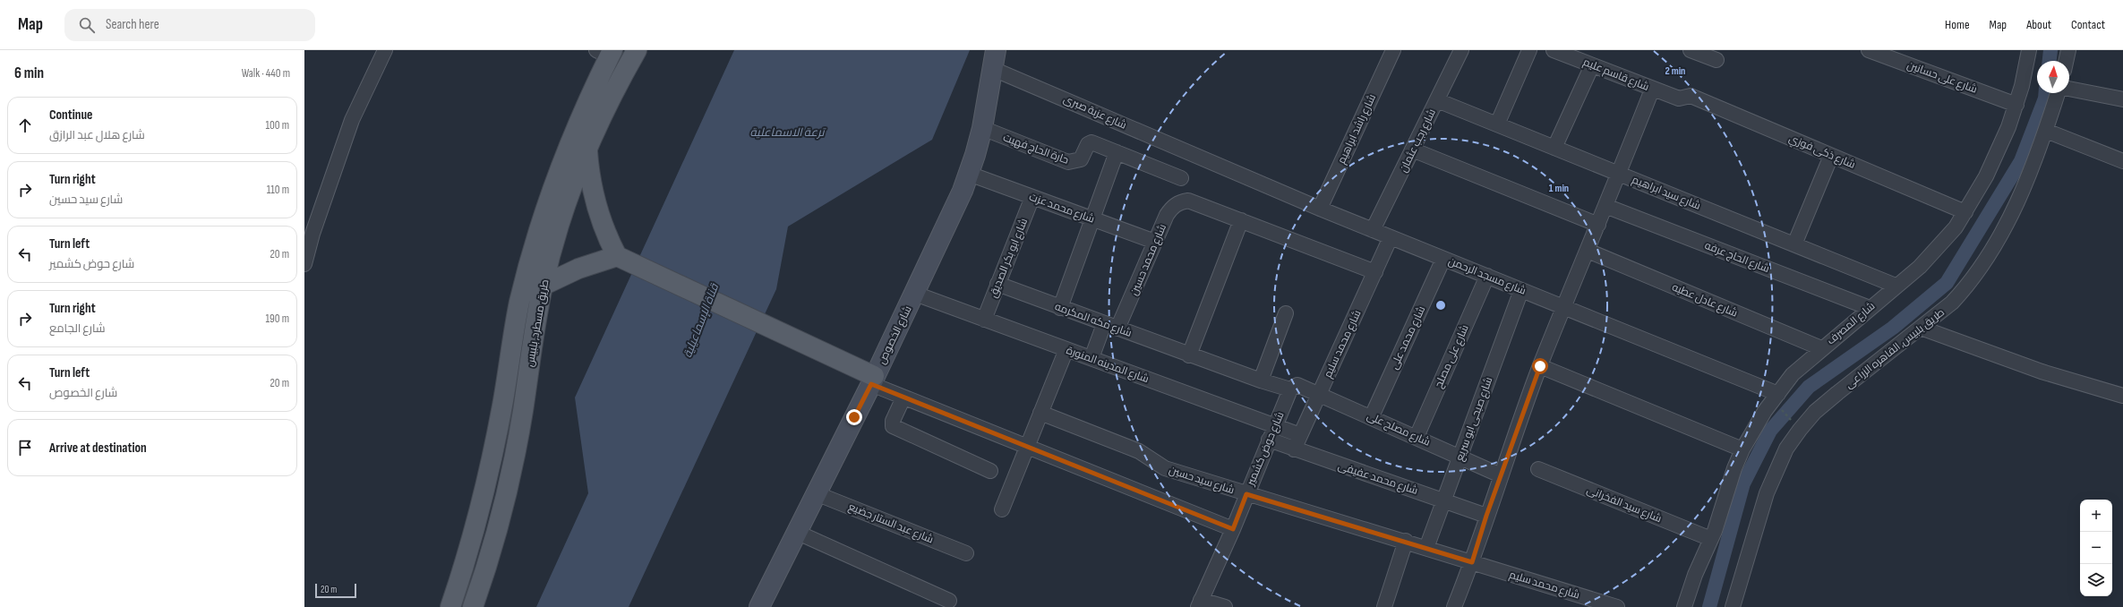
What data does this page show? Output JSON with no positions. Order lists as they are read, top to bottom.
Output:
{
  "streets": {
    "main road": ["طريق مسطرد, بلبيس", "شارع الخصوص"],
    "street": [
      "شارع قاسم عليم",
      "شارع على حسانين",
      "شارع عزبة صبرى",
      "شارع راشد ابراهيم",
      "شارع رجب عثمان",
      "حارة الحاج فهيت",
      "شارع ذكى فوزي",
      "شارع سيد ابراهيم",
      "شارع محمد عزت",
      "شارع الحاج عرفه",
      "شارع ابو بكر الصديق",
      "شارع محمد حسين",
      "شارع مسجد الرحمن",
      "شارع عادل عطيه",
      "شارع مكه المكرمه",
      "شارع المصرف",
      "شارع محمد على",
      "شارع محمد سليم",
      "طريق بلبيس, القاهره الزراعى",
      "شارع على مصلح",
      "شارع المدينه المنورة",
      "شارع صبحى ابو سريع",
      "شارع مصلح على",
      "شارع حوض كشمير",
      "شارع محمد عفيفى",
      "شارع سيد حسين",
      "شارع سيد الفخرانى",
      "شارع عبد الستار جضيع"
    ]
  },
  "crossings": [
    ["شارع قاسم عليم", "شارع ذكى فوزي"],
    ["شارع على حسانين", "شارع المصرف"],
    ["شارع عزبة صبرى", "شارع مسجد الرحمن"],
    ["شارع عزبة صبرى", "شارع الخصوص"],
    ["شارع راشد ابراهيم", "شارع مسجد الرحمن"],
    ["شارع رجب عثمان", "شارع سيد ابراهيم"],
    ["شارع رجب عثمان", "شارع مسجد الرحمن"],
    ["حارة الحاج فهيت", "شارع الخصوص"],
    ["شارع ذكى فوزي", "شارع المصرف"],
    ["شارع سيد ابراهيم", "شارع المصرف"],
    ["شارع محمد عزت", "شارع ابو بكر الصديق"],
    ["شارع محمد عزت", "شارع محمد حسين"],
    ["شارع محمد عزت", "شارع الخصوص"],
    ["شارع الحاج عرفه", "شارع المصرف"],
    ["شارع ابو بكر الصديق", "شارع مكه المكرمه"],
    ["شارع ابو بكر الصديق", "شارع المدينه المنورة"],
    ["شارع محمد حسين", "شارع مكه المكرمه"],
    ["شارع محمد حسين", "شارع المدينه المنورة"],
    ["شارع مسجد الرحمن", "شارع المصرف"],
    ["شارع مسجد الرحمن", "شارع محمد على"],
    ["شارع مسجد الرحمن", "شارع محمد سليم"],
    ["شارع مسجد الرحمن", "شارع على مصلح"],
    ["شارع مسجد الرحمن", "شارع صبحى ابو سريع"],
    ["شارع عادل عطيه", "شارع المصرف"],
    ["شارع مكه المكرمه", "شارع مصلح على"],
    ["شارع مكه المكرمه", "شارع حوض كشمير"],
    ["شارع المصرف", "شارع سيد الفخرانى"],
    ["شارع الخصوص", "شارع المدينه المنورة"],
    ["شارع الخصوص", "شارع عبد الستار جضيع"],
    ["شارع محمد على", "شارع مصلح على"],
    ["شارع محمد سليم", "شارع المدينه المنورة"],
    ["شارع محمد سليم", "شارع مصلح على"],
    ["شارع محمد سليم", "شارع محمد عفيفى"],
    ["شارع محمد سليم", "شارع سيد حسين"],
    ["شارع على مصلح", "شارع مصلح على"],
    ["شارع المدينه المنورة", "شارع حوض كشمير"],
    ["شارع صبحى ابو سريع", "شارع مصلح على"],
    ["شارع صبحى ابو سريع", "شارع محمد عفيفى"],
    ["شارع صبحى ابو سريع", "شارع سيد حسين"],
    ["شارع مصلح على", "شارع حوض كشمير"],
    ["شارع حوض كشمير", "شارع محمد عفيفى"],
    ["شارع حوض كشمير", "شارع سيد حسين"]
  ],
  "water": ["ترعة الاسماعلية", "قناة الإسماعيلية"],
  "scale_bar": "20 m",
  "north": "top",
  "page": {
    "header": "Map",
    "search": "Search here",
    "nav": [
      "Home",
      "Map",
      "About",
      "Contact"
    ],
    "heading": ["6 min", "Walk · 440 m"],
    "list": [
      ["Continue", "شارع هلال عبد الرازق", "100 m"],
      ["Turn right", "شارع سيد حسين", "110 m"],
      ["Turn left", "شارع حوض كشمير", "20 m"],
      ["Turn right", "شارع الجامع", "190 m"],
      ["Turn left", "شارع الخصوص", "20 m"],
      "Arrive at destination"
    ],
    "map_buttons": ["+", "−"],
    "scale": "20 m"
  },
  "rings": ["2 min", "1 min"]
}
